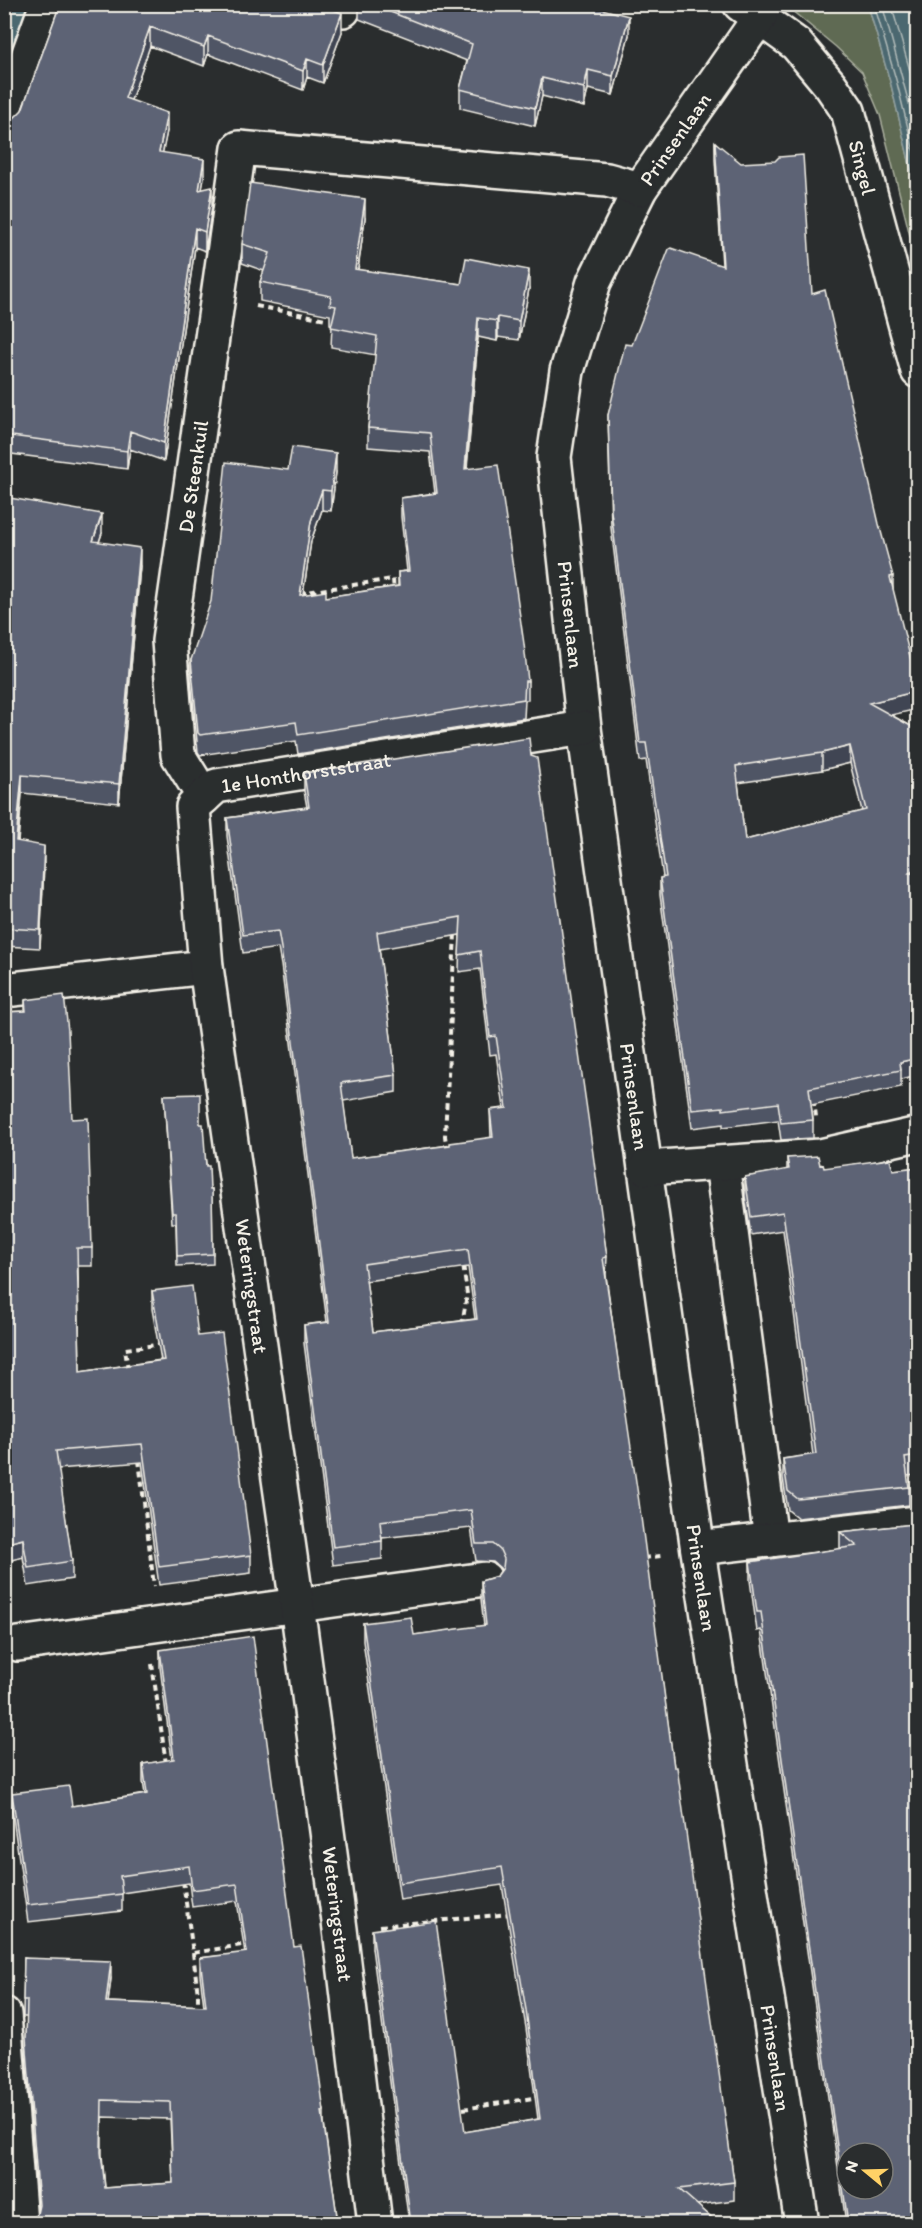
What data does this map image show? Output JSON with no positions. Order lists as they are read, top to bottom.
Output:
{
  "streets": {
    "street": [
      "Prinsenlaan",
      "Singel",
      "De Steenkuil",
      "1e Honthorststraat",
      "Weteringstraat"
    ]
  },
  "crossings": [
    ["Prinsenlaan", "Singel"],
    ["Prinsenlaan", "De Steenkuil"],
    ["Prinsenlaan", "1e Honthorststraat"],
    ["De Steenkuil", "1e Honthorststraat"],
    ["1e Honthorststraat", "Weteringstraat"]
  ],
  "north": "left"
}
